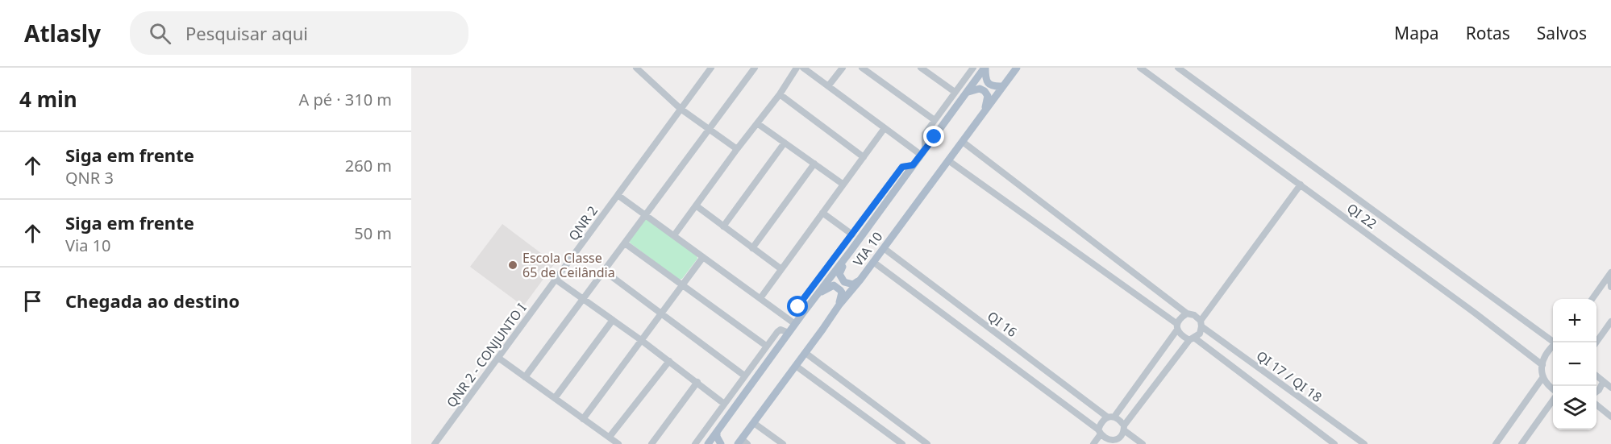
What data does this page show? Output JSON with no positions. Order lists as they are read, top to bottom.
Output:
{
  "streets": {
    "main road": ["VIA 10"],
    "street": [
      "QI 22",
      "QNR 2",
      "QI 16",
      "QNR 2 - CONJUNTO I",
      "QI 17 / QI 18"
    ]
  },
  "crossings": [
    ["QNR 2", "QNR 2 - CONJUNTO I"],
    ["VIA 10", "QI 16"]
  ],
  "places": ["Escola Classe 65 de Ceilândia"],
  "page": {
    "header": "Atlasly",
    "search": "Pesquisar aqui",
    "nav": ["Mapa", "Rotas", "Salvos"],
    "heading": ["4 min", "A pé · 310 m"],
    "list": [
      ["Siga em frente", "QNR 3", "260 m"],
      ["Siga em frente", "Via 10", "50 m"],
      "Chegada ao destino"
    ],
    "map_buttons": ["+", "−"]
  }
}
